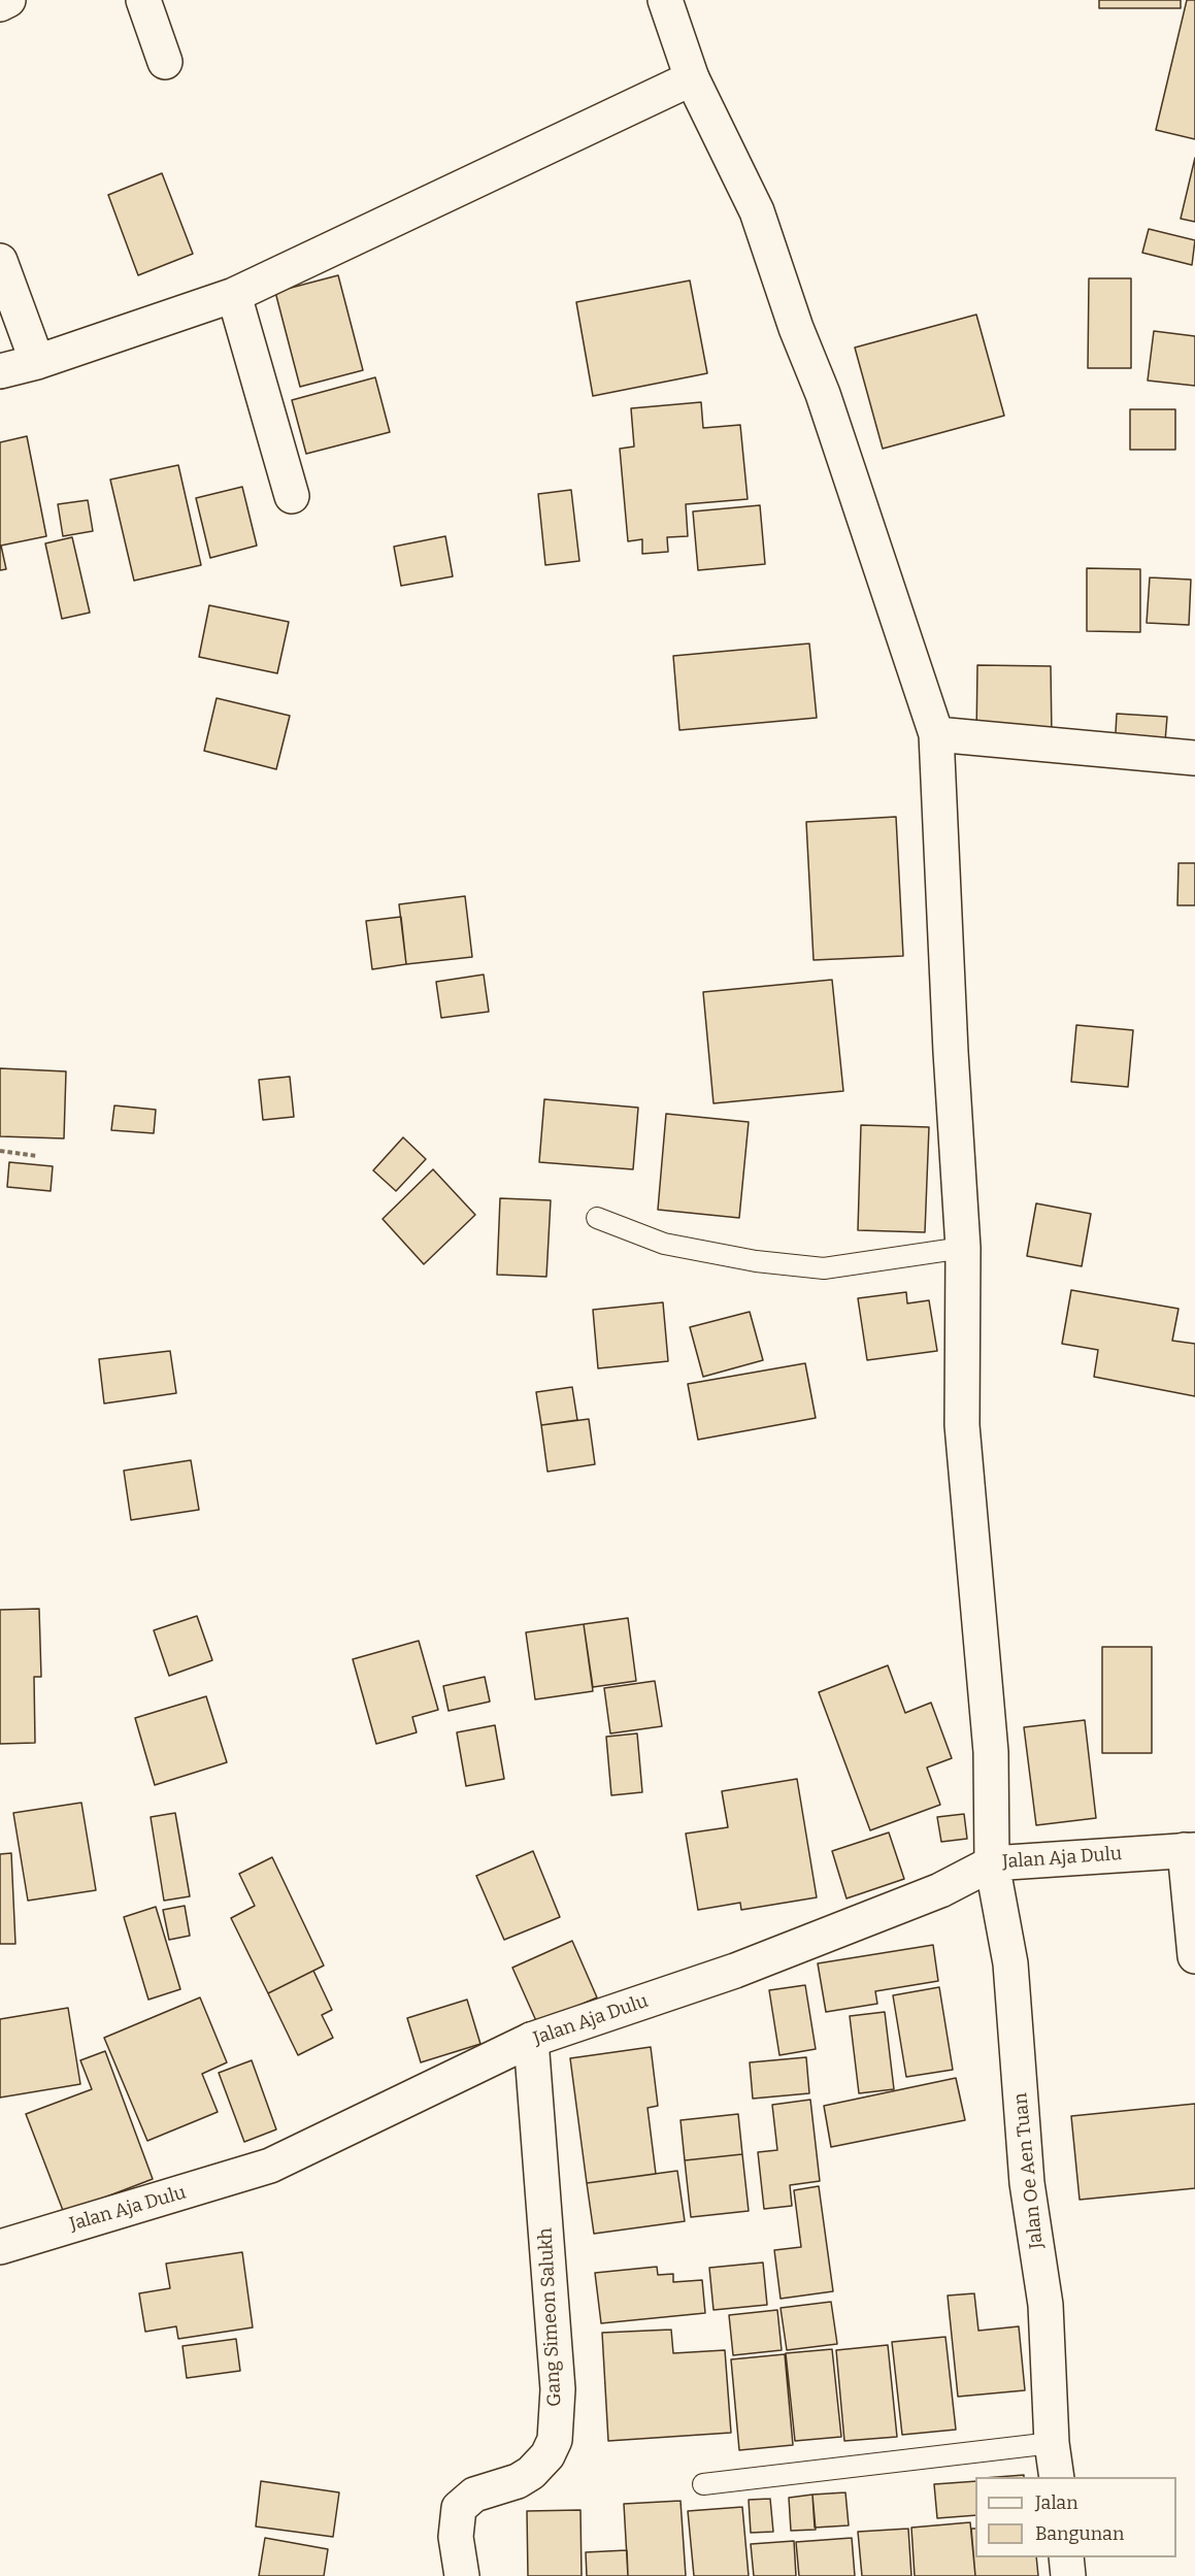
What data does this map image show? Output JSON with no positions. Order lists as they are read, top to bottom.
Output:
{
  "streets": {
    "street": ["Jalan Aja Dulu", "Jalan Oe Aen Tuan", "Gang Simeon Salukh"]
  },
  "crossings": [
    ["Jalan Aja Dulu", "Jalan Oe Aen Tuan"],
    ["Jalan Aja Dulu", "Gang Simeon Salukh"]
  ],
  "legend": ["Jalan", "Bangunan"]
}
